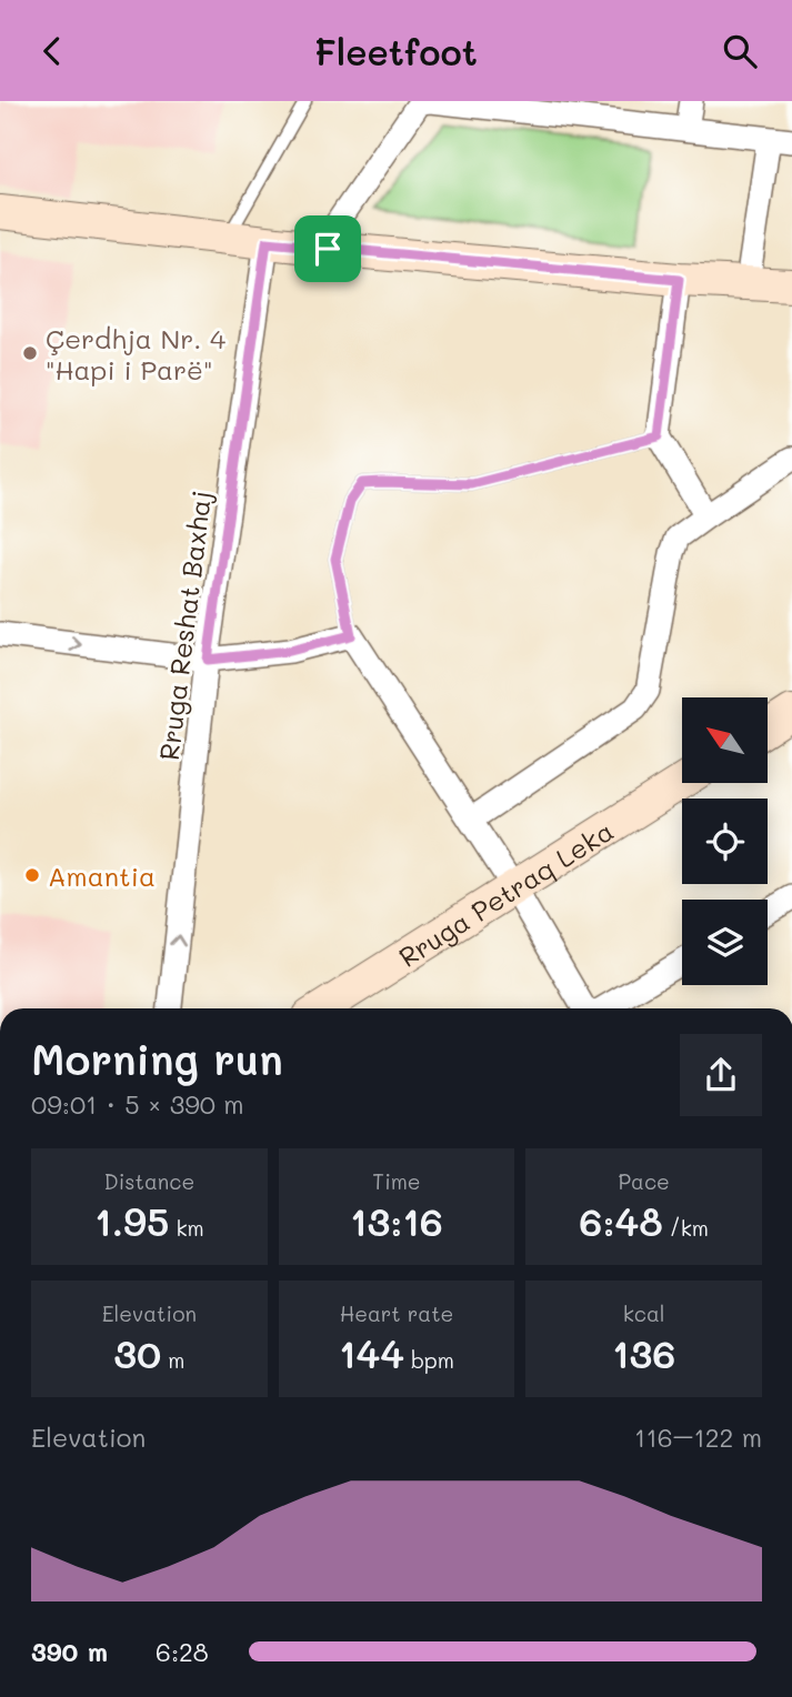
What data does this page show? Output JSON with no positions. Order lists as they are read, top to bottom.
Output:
{
  "streets": {
    "street": ["Rruga Reshat Baxhaj", "Rruga Petraq Leka"]
  },
  "one_way": ["Rruga Reshat Baxhaj"],
  "places": ["Çerdhja Nr. 4 \"Hapi i Parë\"", "Amantia"],
  "north": "top left",
  "page": {
    "header": "Fleetfoot",
    "heading": ["Morning run", "09:01 · 5 × 390 m"],
    "stats": [
      ["Distance", "1.95 km"],
      ["Time", "13:16"],
      ["Pace", "6:48 /km"],
      ["Elevation", "30 m"],
      ["Heart rate", "144 bpm"],
      ["kcal", "136"]
    ],
    "chart": ["Elevation", "116–122 m"],
    "list": [
      {
        "name": "390 m",
        "note": "6:28"
      }
    ]
  }
}
